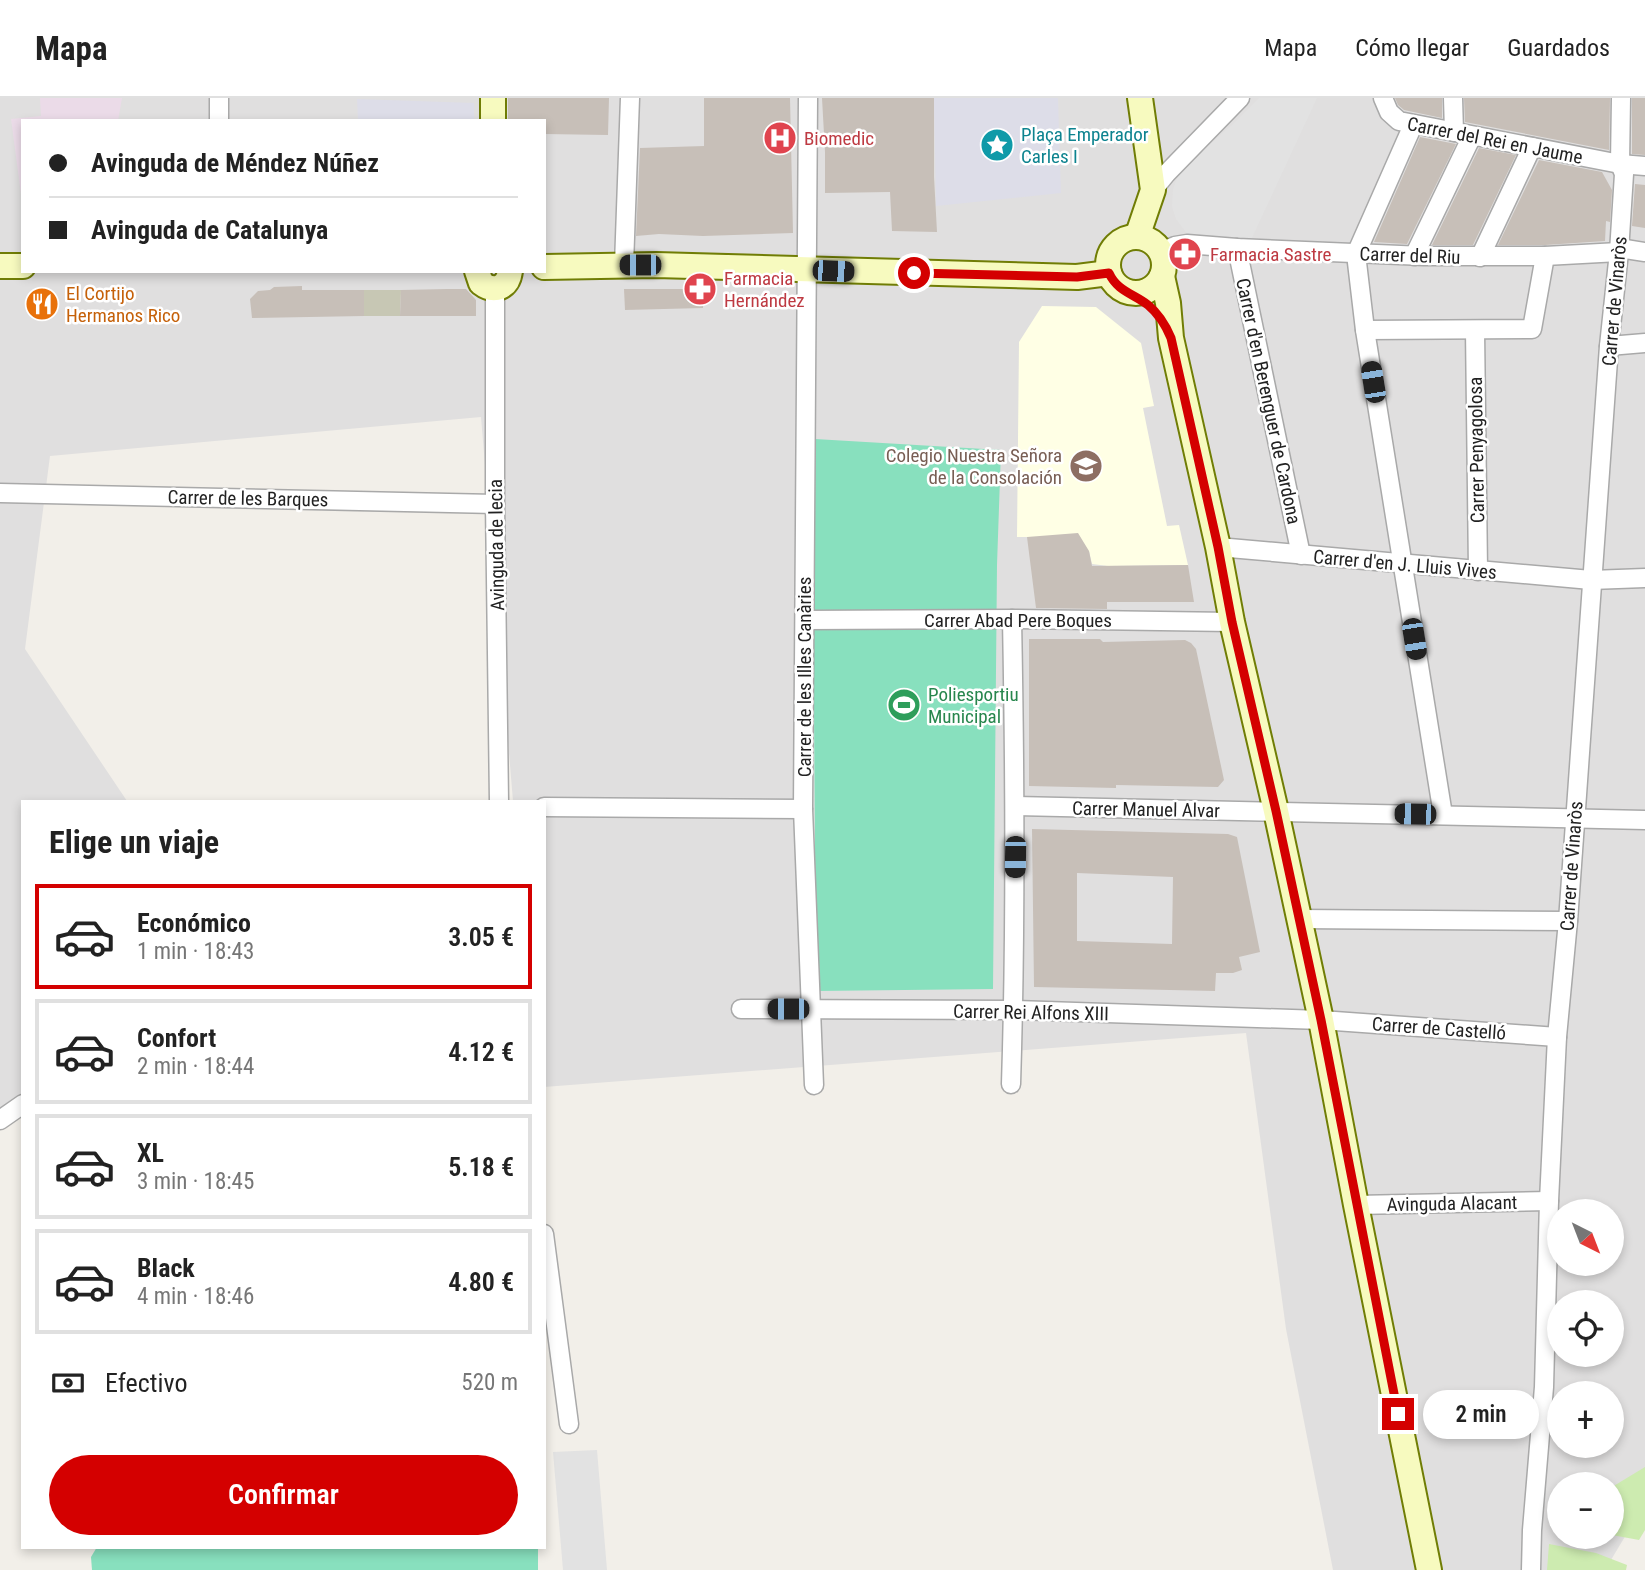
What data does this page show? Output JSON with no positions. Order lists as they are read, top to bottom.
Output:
{
  "streets": {
    "street": [
      "Carrer del Rei en Jaume",
      "Carrer del Riu",
      "Carrer de Vinaròs",
      "Carrer d'en Berenguer de Cardona",
      "Carrer Penyagolosa",
      "Carrer de les Barques",
      "Avinguda de lecia",
      "Carrer d'en J. Lluis Vives",
      "Carrer Abad Pere Boques",
      "Carrer de les Illes Canàries",
      "Carrer Manuel Alvar",
      "Carrer Rei Alfons XIII",
      "Carrer de Castelló",
      "Avinguda Alacant"
    ]
  },
  "crossings": [
    ["Carrer del Rei en Jaume", "Carrer de Vinaròs"],
    ["Carrer del Riu", "Carrer de Vinaròs"],
    ["Carrer del Riu", "Carrer d'en Berenguer de Cardona"],
    ["Carrer de Vinaròs", "Carrer d'en J. Lluis Vives"],
    ["Carrer de Vinaròs", "Carrer Manuel Alvar"],
    ["Carrer de Vinaròs", "Carrer de Castelló"],
    ["Carrer d'en Berenguer de Cardona", "Carrer d'en J. Lluis Vives"],
    ["Carrer Penyagolosa", "Carrer d'en J. Lluis Vives"],
    ["Carrer de les Barques", "Avinguda de lecia"],
    ["Carrer Abad Pere Boques", "Carrer de les Illes Canàries"],
    ["Carrer de les Illes Canàries", "Carrer Rei Alfons XIII"],
    ["Carrer Rei Alfons XIII", "Carrer de Castelló"]
  ],
  "places": {
    "hospital": ["Biomedic"],
    "place": ["Plaça Emperador Carles I"],
    "pharmacy": ["Farmacia Sastre", "Farmacia Hernández"],
    "restaurant": ["El Cortijo Hermanos Rico"],
    "school or university": ["Colegio Nuestra Señora de la Consolación"],
    "sports": ["Poliesportiu Municipal"]
  },
  "north": "bottom right",
  "page": {
    "header": "Mapa",
    "nav": ["Mapa", "Cómo llegar", "Guardados"],
    "banner": ["Avinguda de Méndez Núñez", "Avinguda de Catalunya"],
    "heading": "Elige un viaje",
    "list": [
      {
        "name": "Económico",
        "note": "1 min · 18:43",
        "value": "3.05 €"
      },
      {
        "name": "Confort",
        "note": "2 min · 18:44",
        "value": "4.12 €"
      },
      {
        "name": "XL",
        "note": "3 min · 18:45",
        "value": "5.18 €"
      },
      {
        "name": "Black",
        "note": "4 min · 18:46",
        "value": "4.80 €"
      }
    ],
    "map_buttons": ["+", "−"],
    "pay": ["Efectivo", "520 m"],
    "bubble": "2 min",
    "buttons": "Confirmar"
  }
}
